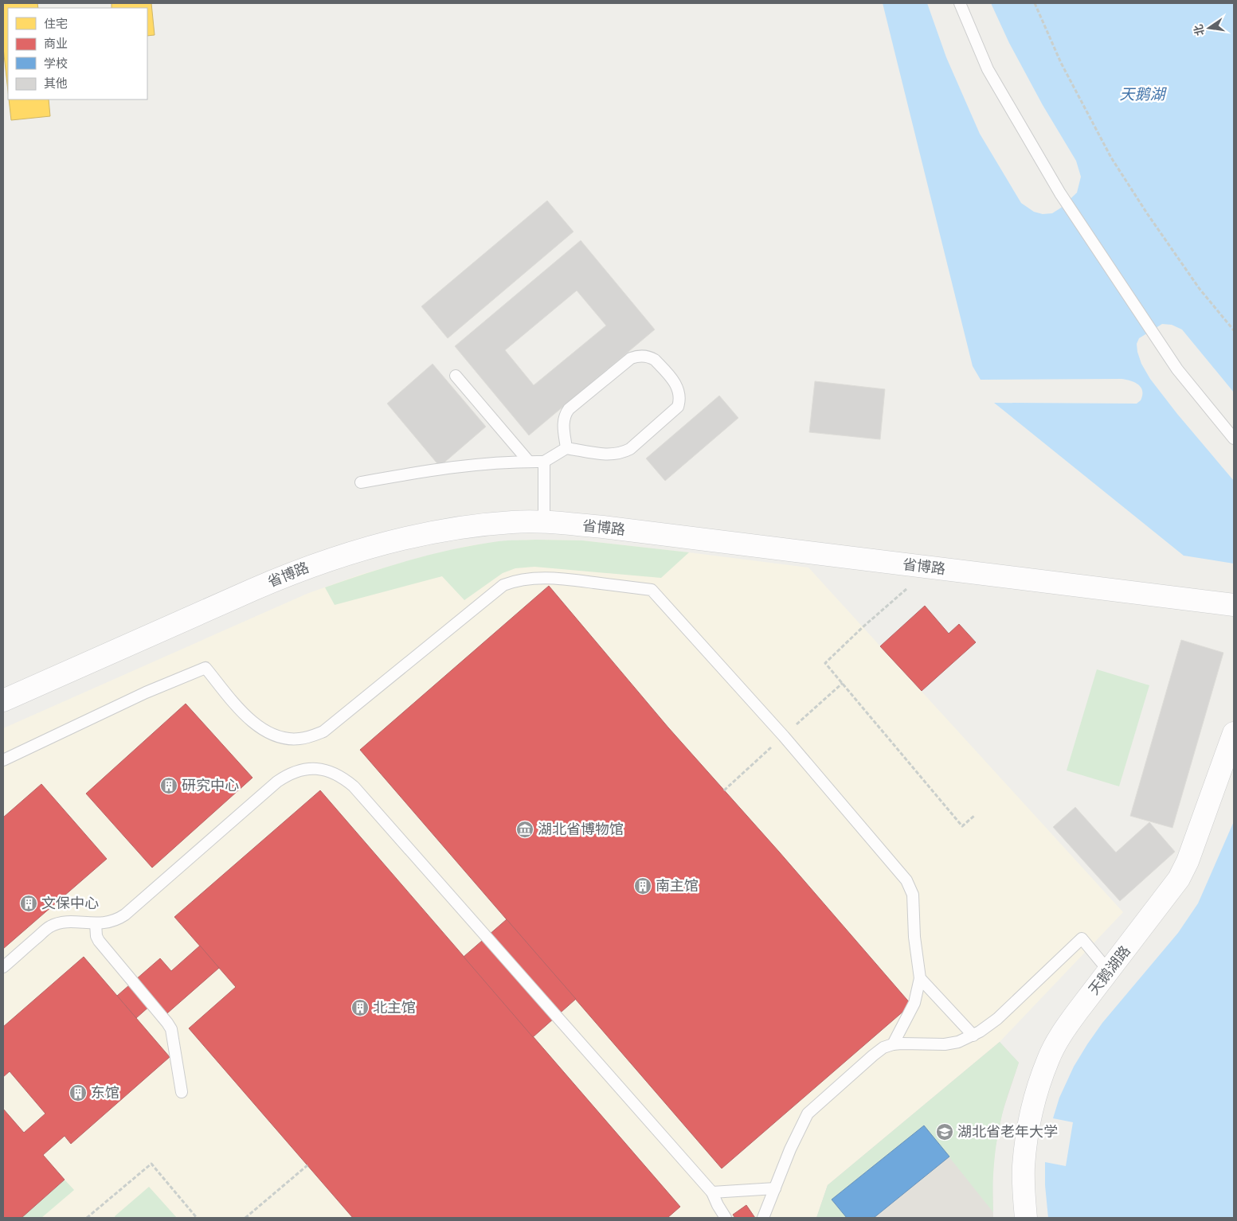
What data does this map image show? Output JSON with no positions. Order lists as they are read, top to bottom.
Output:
{
  "streets": {
    "street": ["省博路", "天鹅湖路"]
  },
  "water": ["天鹅湖"],
  "places": {
    "building": [
      "研究中心",
      "南主馆",
      "文保中心",
      "北主馆",
      "东馆"
    ],
    "museum": ["湖北省博物馆"],
    "school or university": ["湖北省老年大学"]
  },
  "legend": [
    "住宅",
    "商业",
    "学校",
    "其他"
  ],
  "north": "left"
}
